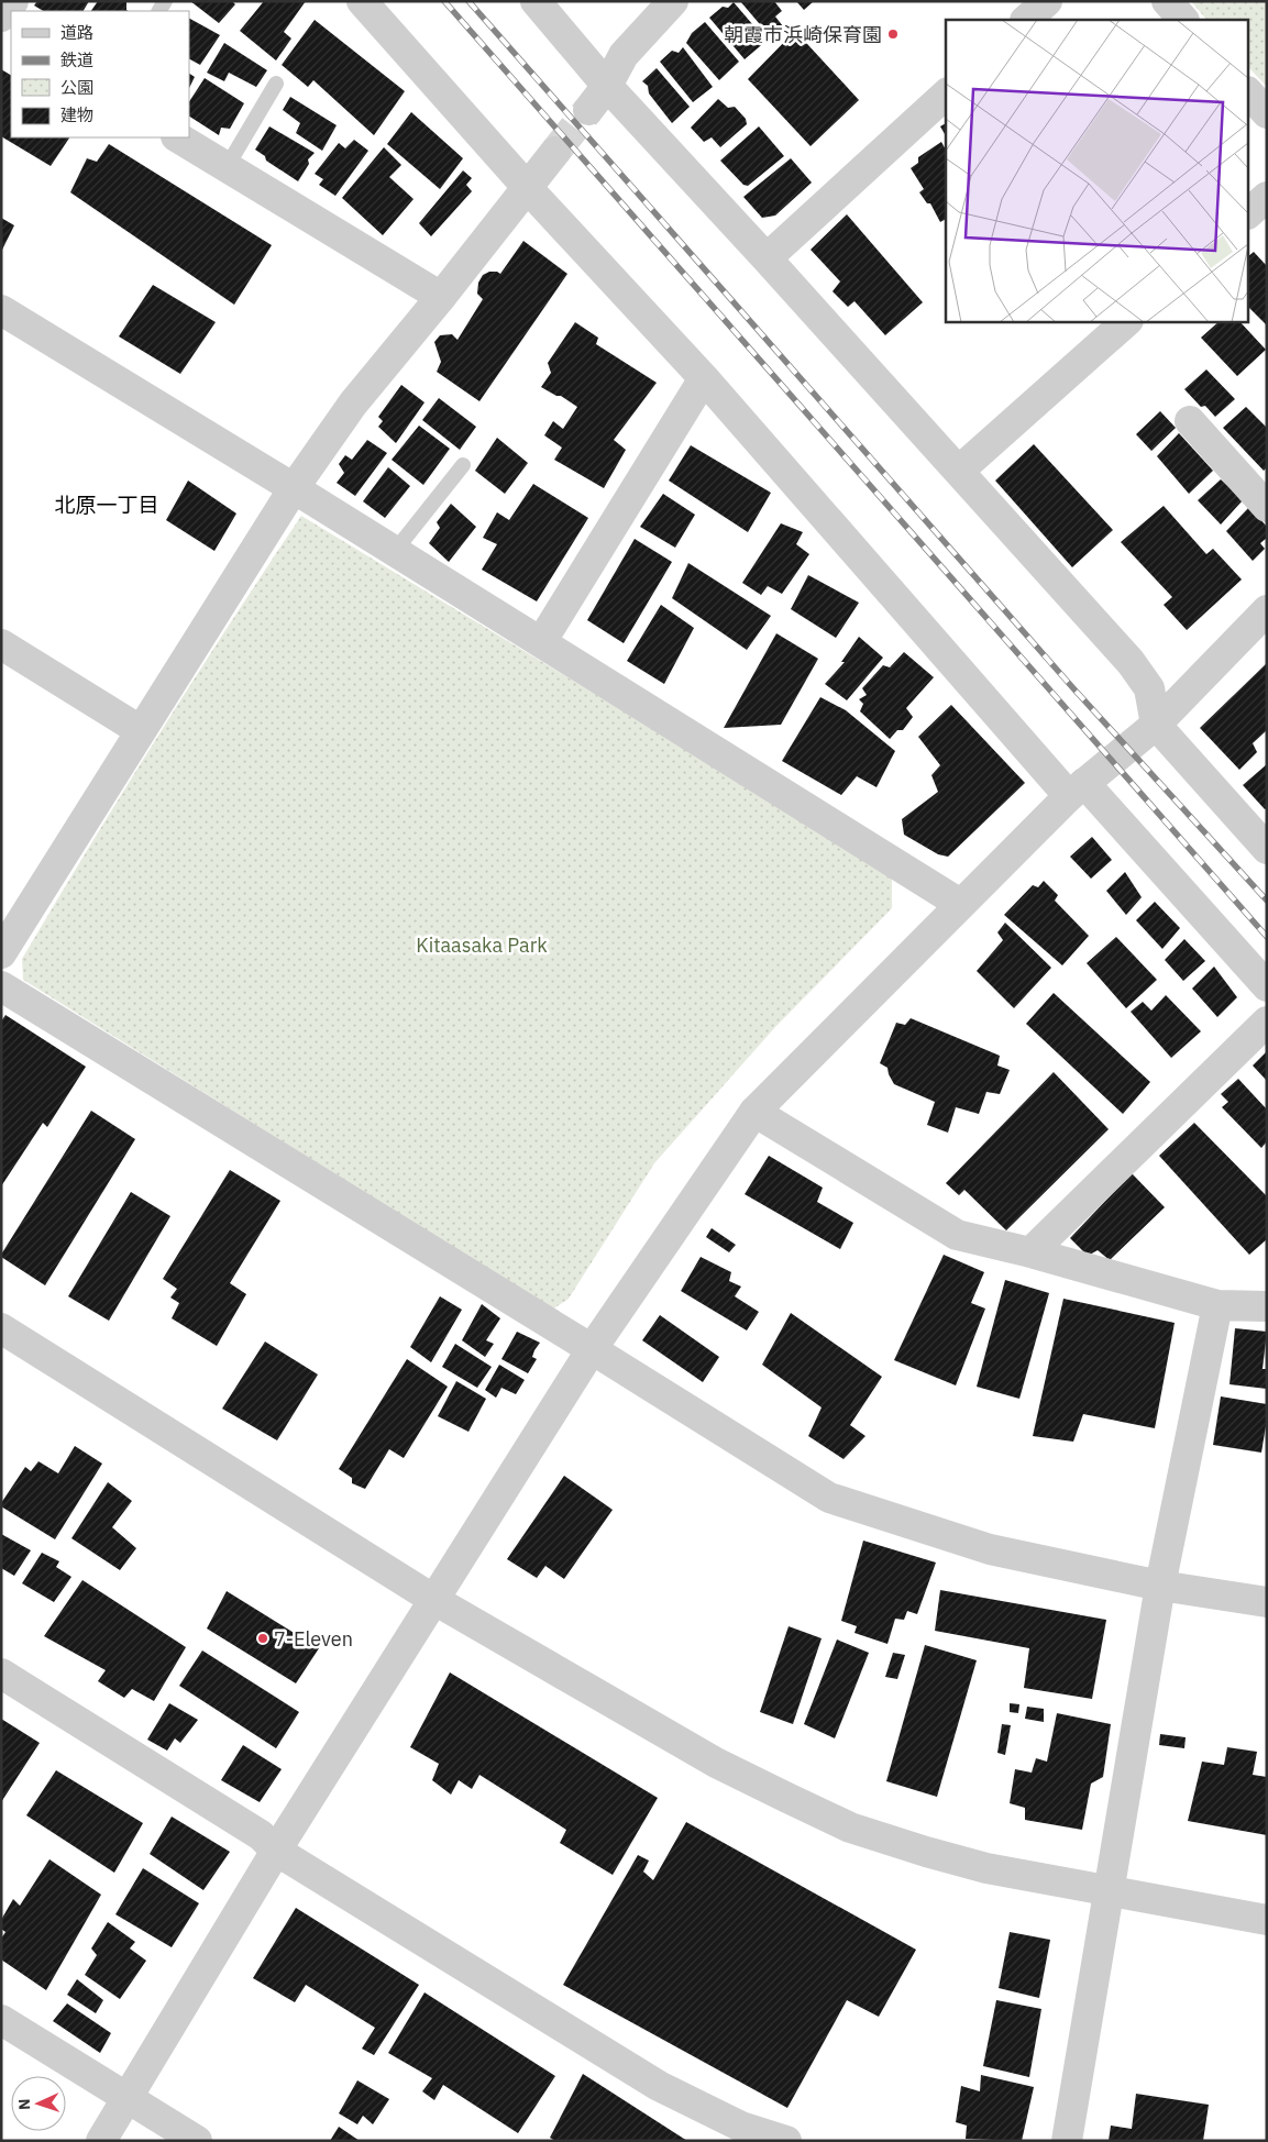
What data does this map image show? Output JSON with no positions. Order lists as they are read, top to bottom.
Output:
{
  "districts": ["北原一丁目"],
  "parks": ["Kitaasaka Park"],
  "places": ["朝霞市浜崎保育園", "7-Eleven"],
  "legend": [
    "道路",
    "鉄道",
    "公園",
    "建物"
  ],
  "north": "left"
}
